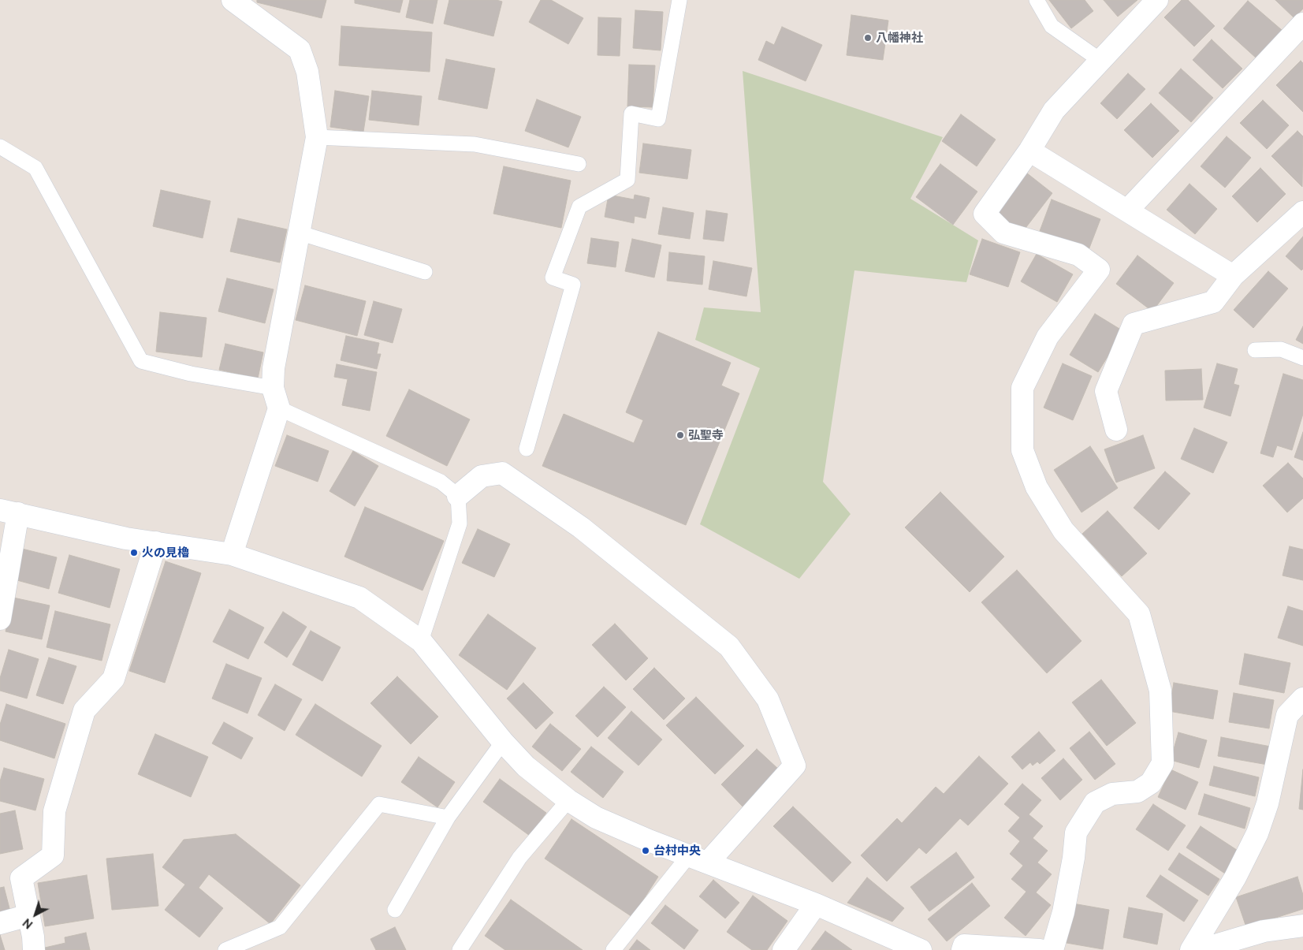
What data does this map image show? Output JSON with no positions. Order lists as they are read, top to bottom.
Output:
{
  "places": [
    "八幡神社",
    "弘聖寺",
    "火の見櫓",
    "台村中央"
  ],
  "north": "bottom left"
}
